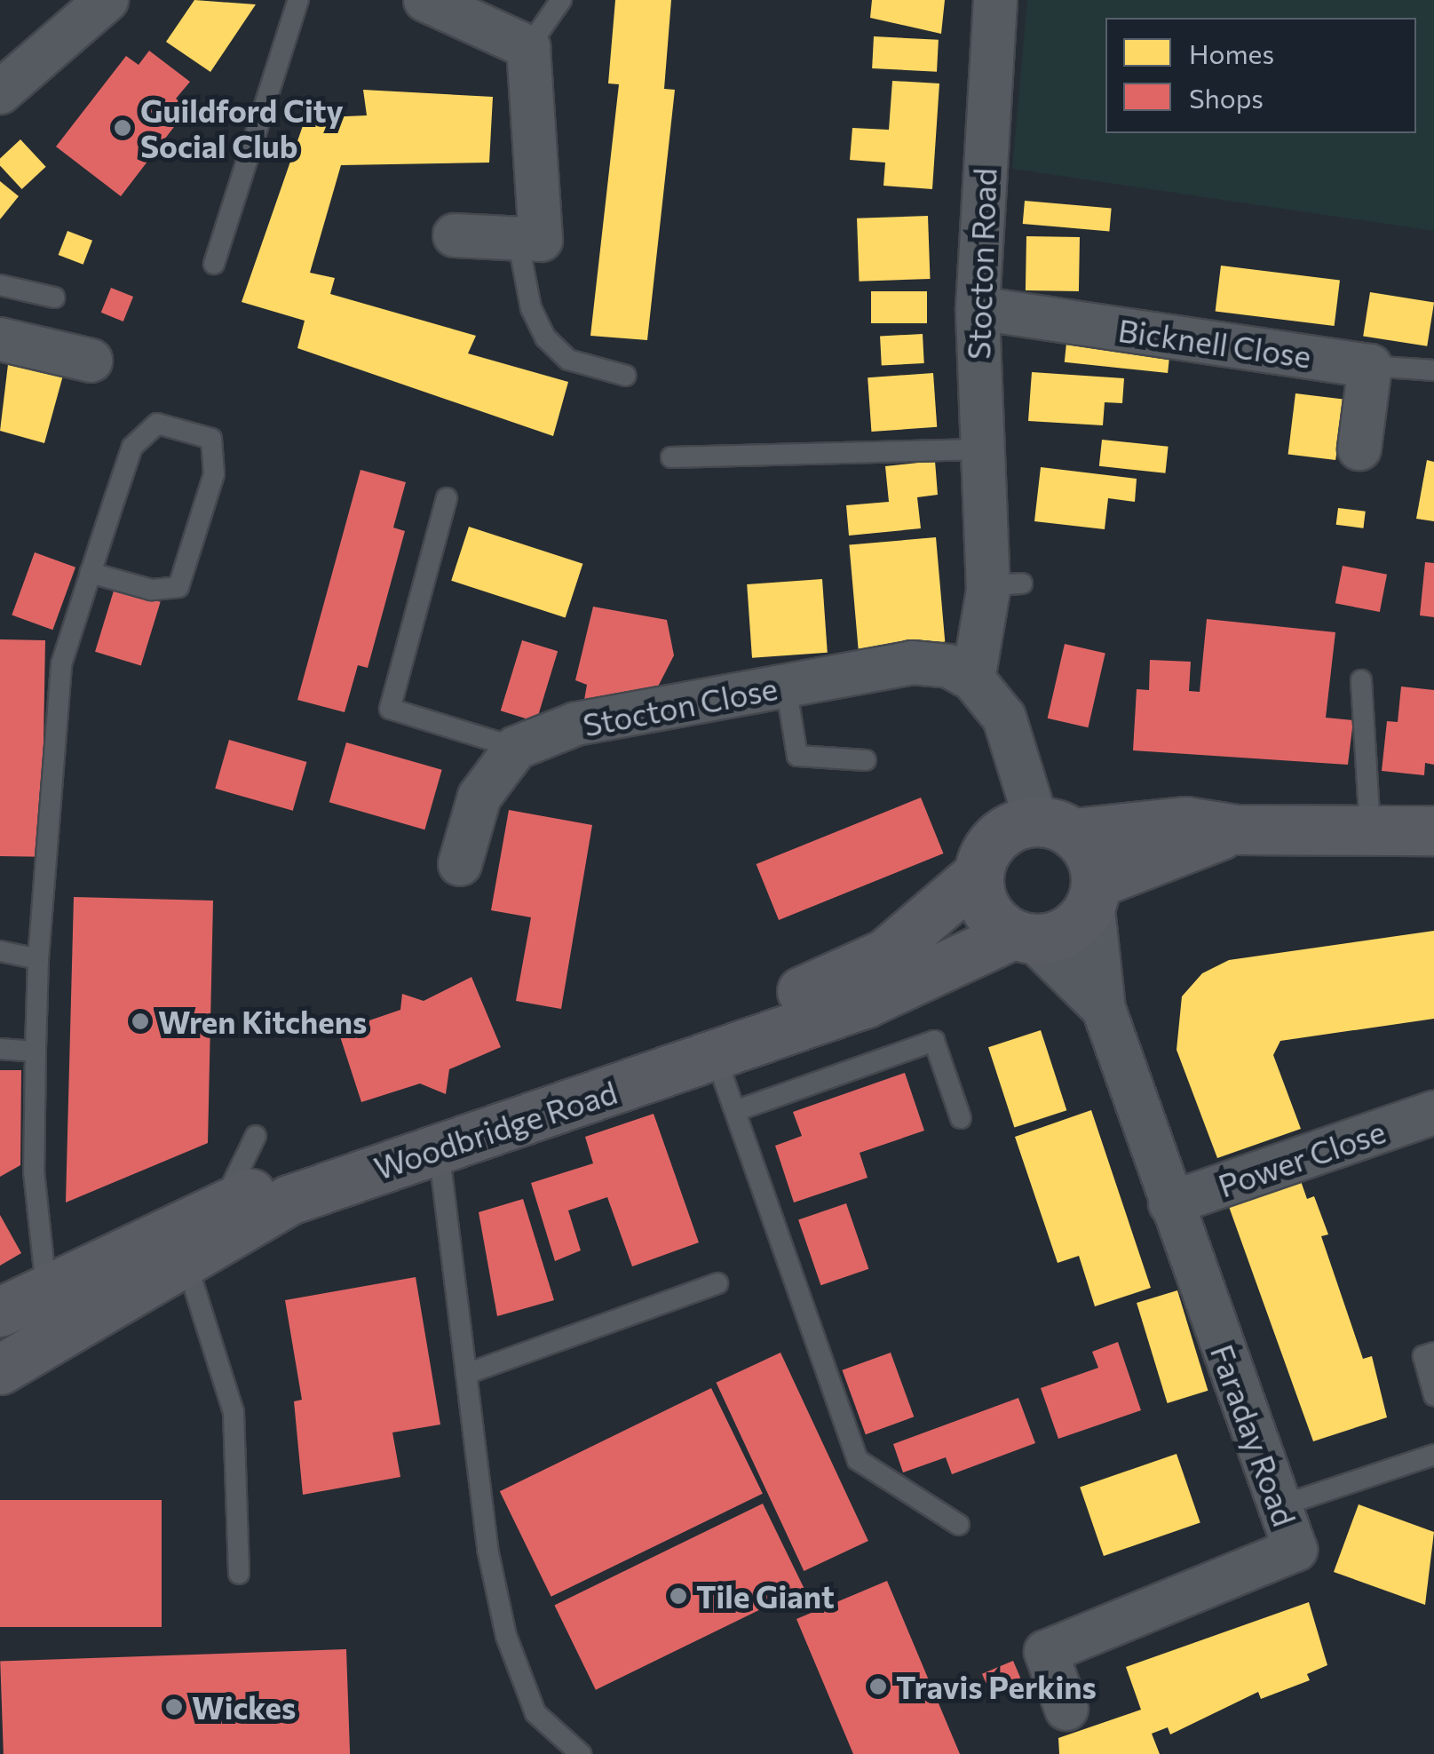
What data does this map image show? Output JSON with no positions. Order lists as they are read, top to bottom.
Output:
{
  "streets": {
    "main road": ["Woodbridge Road"],
    "street": [
      "Stocton Road",
      "Bicknell Close",
      "Stocton Close",
      "Power Close",
      "Faraday Road"
    ]
  },
  "crossings": [
    ["Stocton Road", "Bicknell Close"],
    ["Stocton Road", "Stocton Close"],
    ["Woodbridge Road", "Faraday Road"],
    ["Power Close", "Faraday Road"]
  ],
  "places": [
    "Guildford City Social Club",
    "Wren Kitchens",
    "Tile Giant",
    "Travis Perkins",
    "Wickes"
  ],
  "legend": ["Homes", "Shops"]
}
